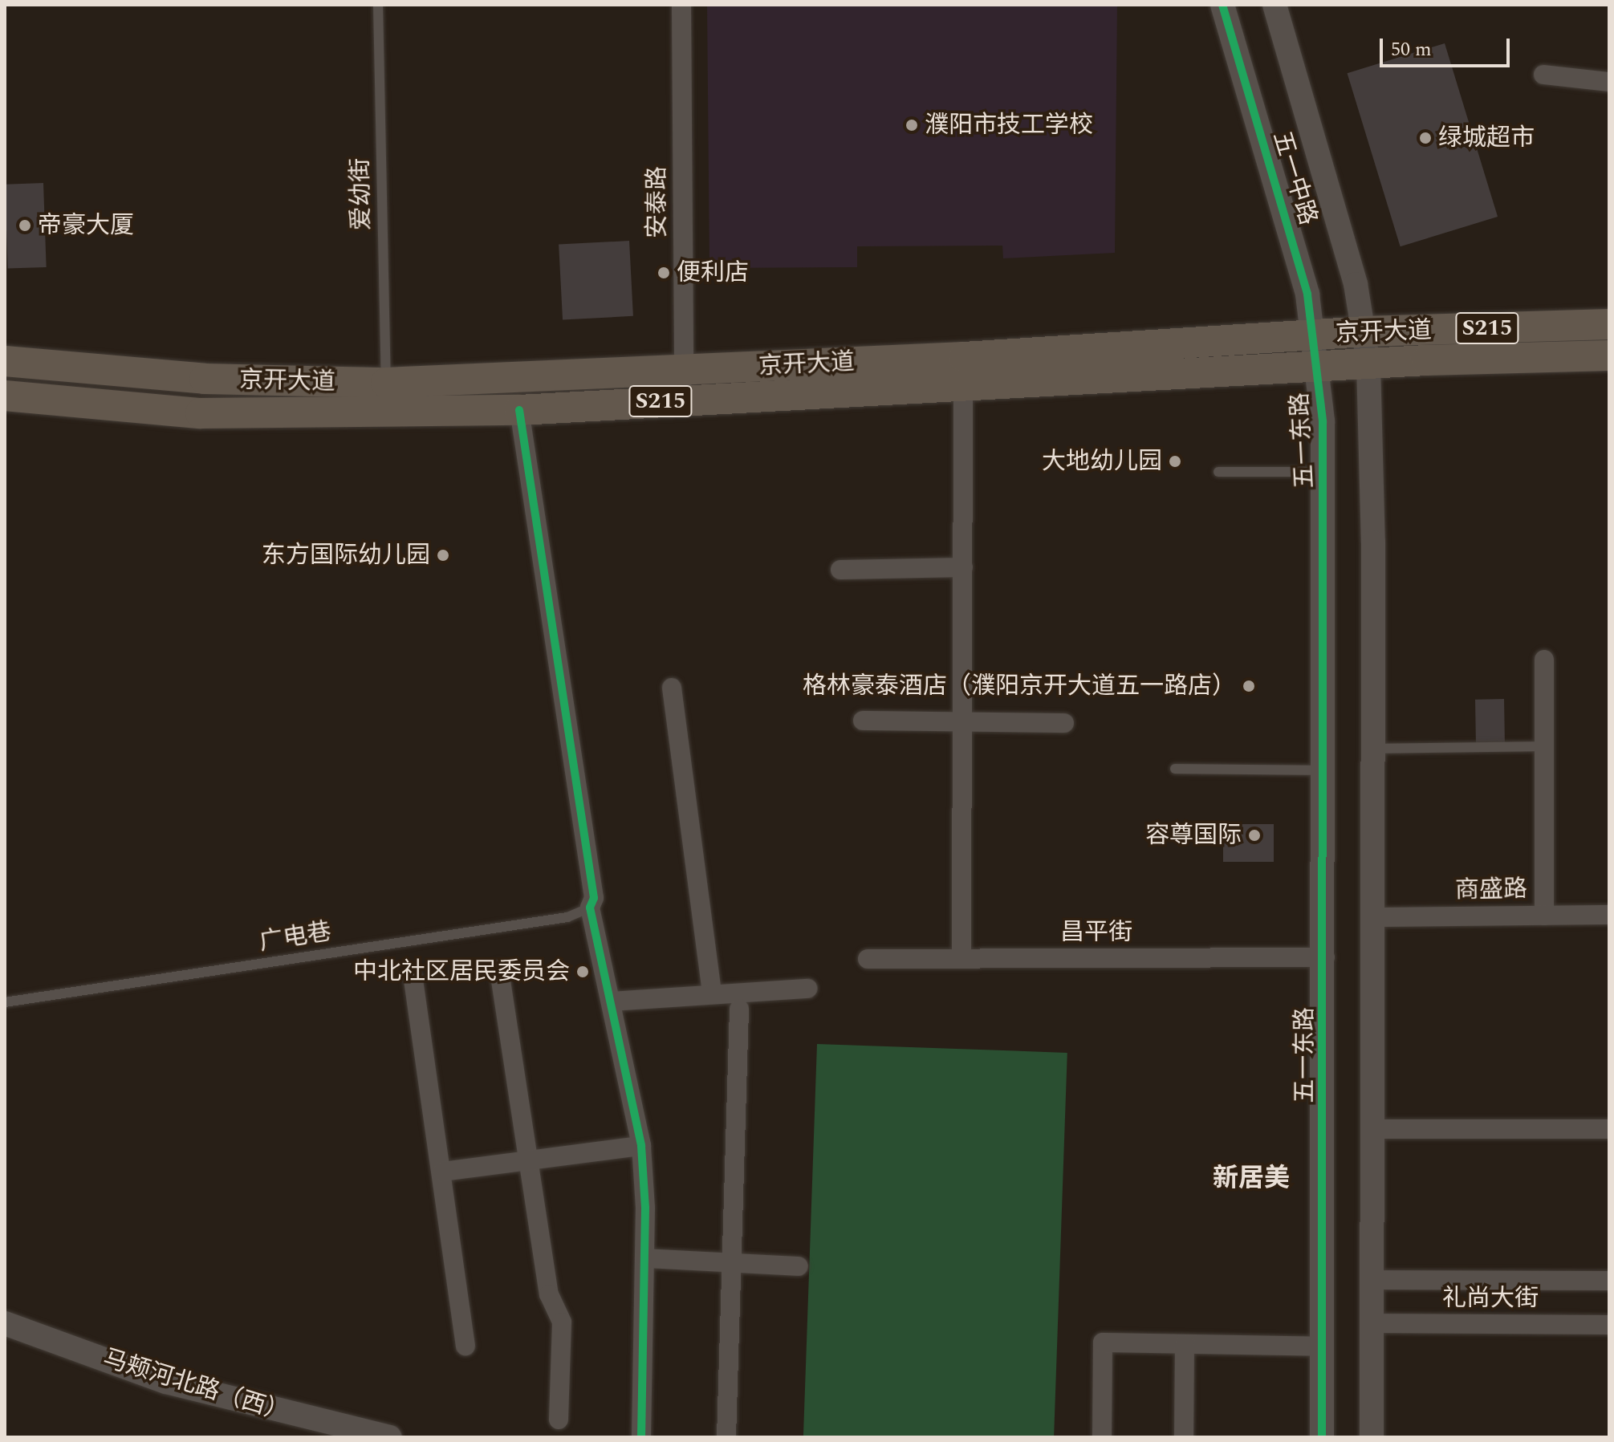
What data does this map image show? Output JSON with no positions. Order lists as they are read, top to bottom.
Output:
{
  "streets": {
    "main road": ["S215", "京开大道"],
    "street": [
      "五一中路",
      "安泰路",
      "五一东路",
      "商盛路",
      "昌平街",
      "礼尚大街",
      "马颊河北路（西）"
    ],
    "lane": ["爱幼街", "广电巷"]
  },
  "crossings": [
    ["五一中路", "京开大道"],
    ["五一中路", "五一东路"],
    ["爱幼街", "京开大道"],
    ["安泰路", "京开大道"],
    ["京开大道", "五一东路"],
    ["五一东路", "昌平街"]
  ],
  "districts": ["新居美"],
  "places": [
    "濮阳市技工学校",
    "绿城超市",
    "帝豪大厦",
    "便利店",
    "大地幼儿园",
    "东方国际幼儿园",
    "格林豪泰酒店（濮阳京开大道五一路店）",
    "容尊国际",
    "中北社区居民委员会"
  ],
  "scale_bar": "50 m"
}
